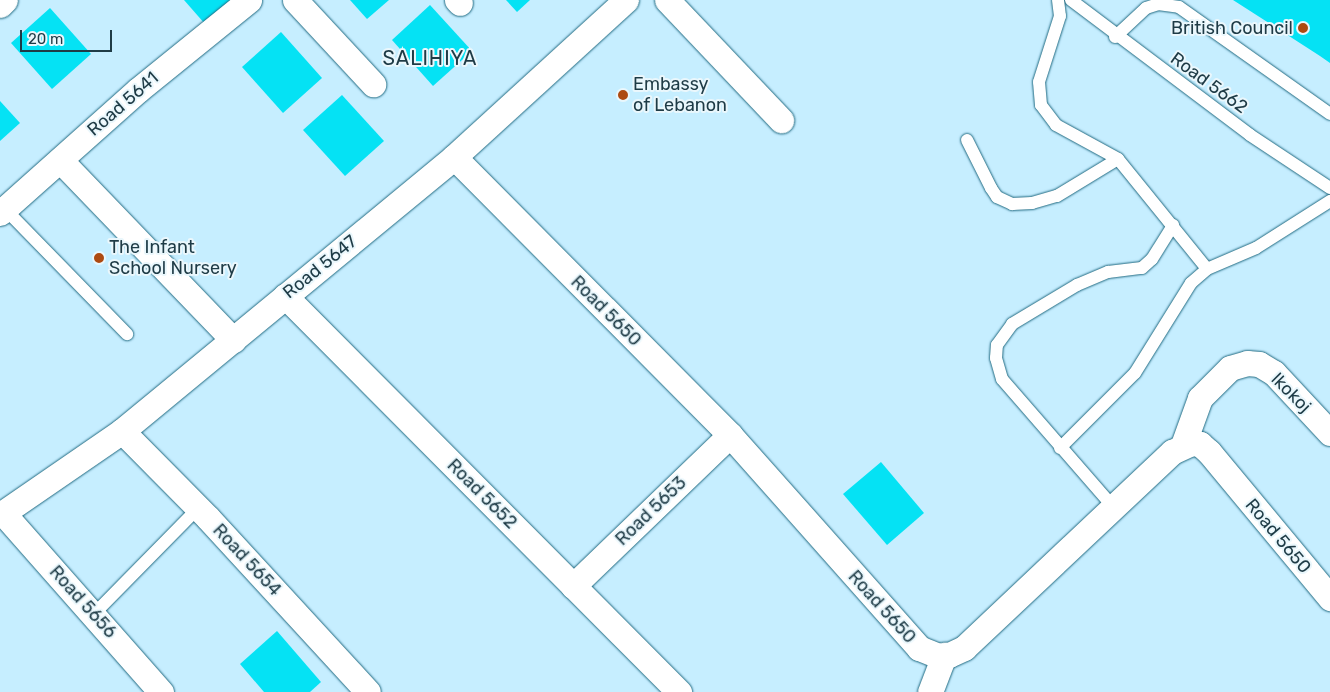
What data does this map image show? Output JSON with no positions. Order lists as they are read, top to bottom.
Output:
{
  "streets": {
    "street": [
      "Road 5641",
      "Road 5647",
      "Road 5650",
      "lkokoj",
      "Road 5652",
      "Road 5653",
      "Road 5654",
      "Road 5656"
    ],
    "lane": ["Road 5662"]
  },
  "crossings": [
    ["Road 5647", "Road 5650"],
    ["Road 5647", "Road 5652"],
    ["Road 5647", "Road 5654"],
    ["Road 5647", "Road 5656"],
    ["Road 5650", "lkokoj"],
    ["Road 5650", "Road 5653"],
    ["Road 5652", "Road 5653"]
  ],
  "districts": ["SALIHIYA"],
  "places": ["British Council", "Embassy of Lebanon", "The Infant School Nursery"],
  "scale_bar": "20 m"
}
